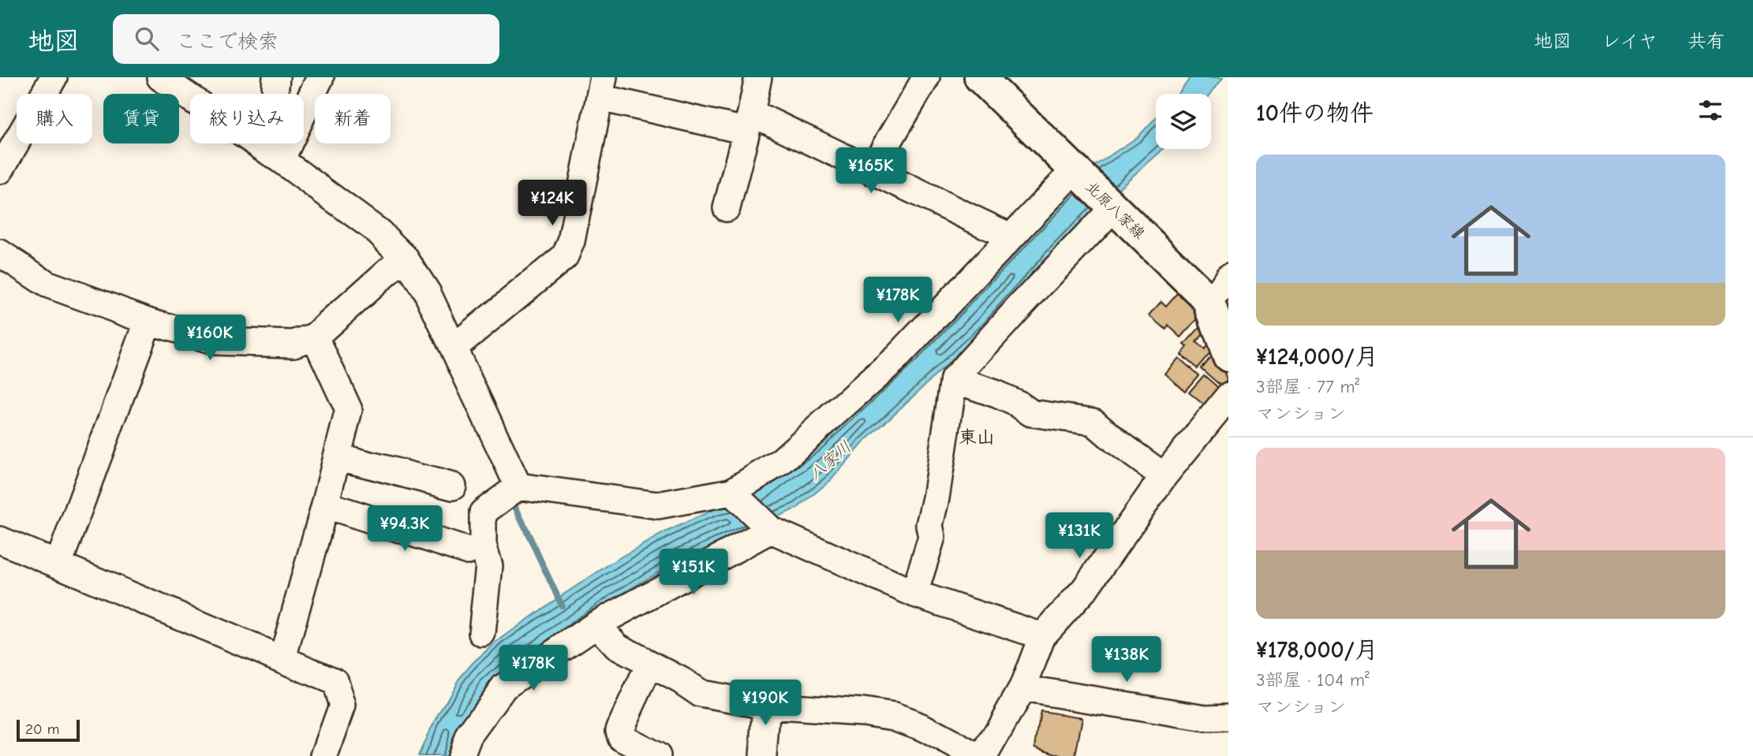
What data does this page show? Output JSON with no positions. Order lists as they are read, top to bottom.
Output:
{
  "streets": {
    "main road": ["北原八家線"]
  },
  "districts": ["東山"],
  "water": ["八家川"],
  "scale_bar": "20 m",
  "page": {
    "header": "地図",
    "search": "ここで検索",
    "nav": ["地図", "レイヤ", "共有"],
    "heading": "10件の物件",
    "chip": [
      "購入",
      "賃貸",
      "絞り込み",
      "新着"
    ],
    "list": [
      {
        "name": "¥124,000/月",
        "note": "3部屋 · 77 m² · マンション"
      },
      {
        "name": "¥178,000/月",
        "note": "3部屋 · 104 m² · マンション"
      }
    ],
    "price": [
      "¥165K",
      "¥124K",
      "¥178K",
      "¥160K",
      "¥94.3K",
      "¥131K",
      "¥151K",
      "¥138K",
      "¥178K",
      "¥190K"
    ],
    "scale": "20 m"
  }
}
